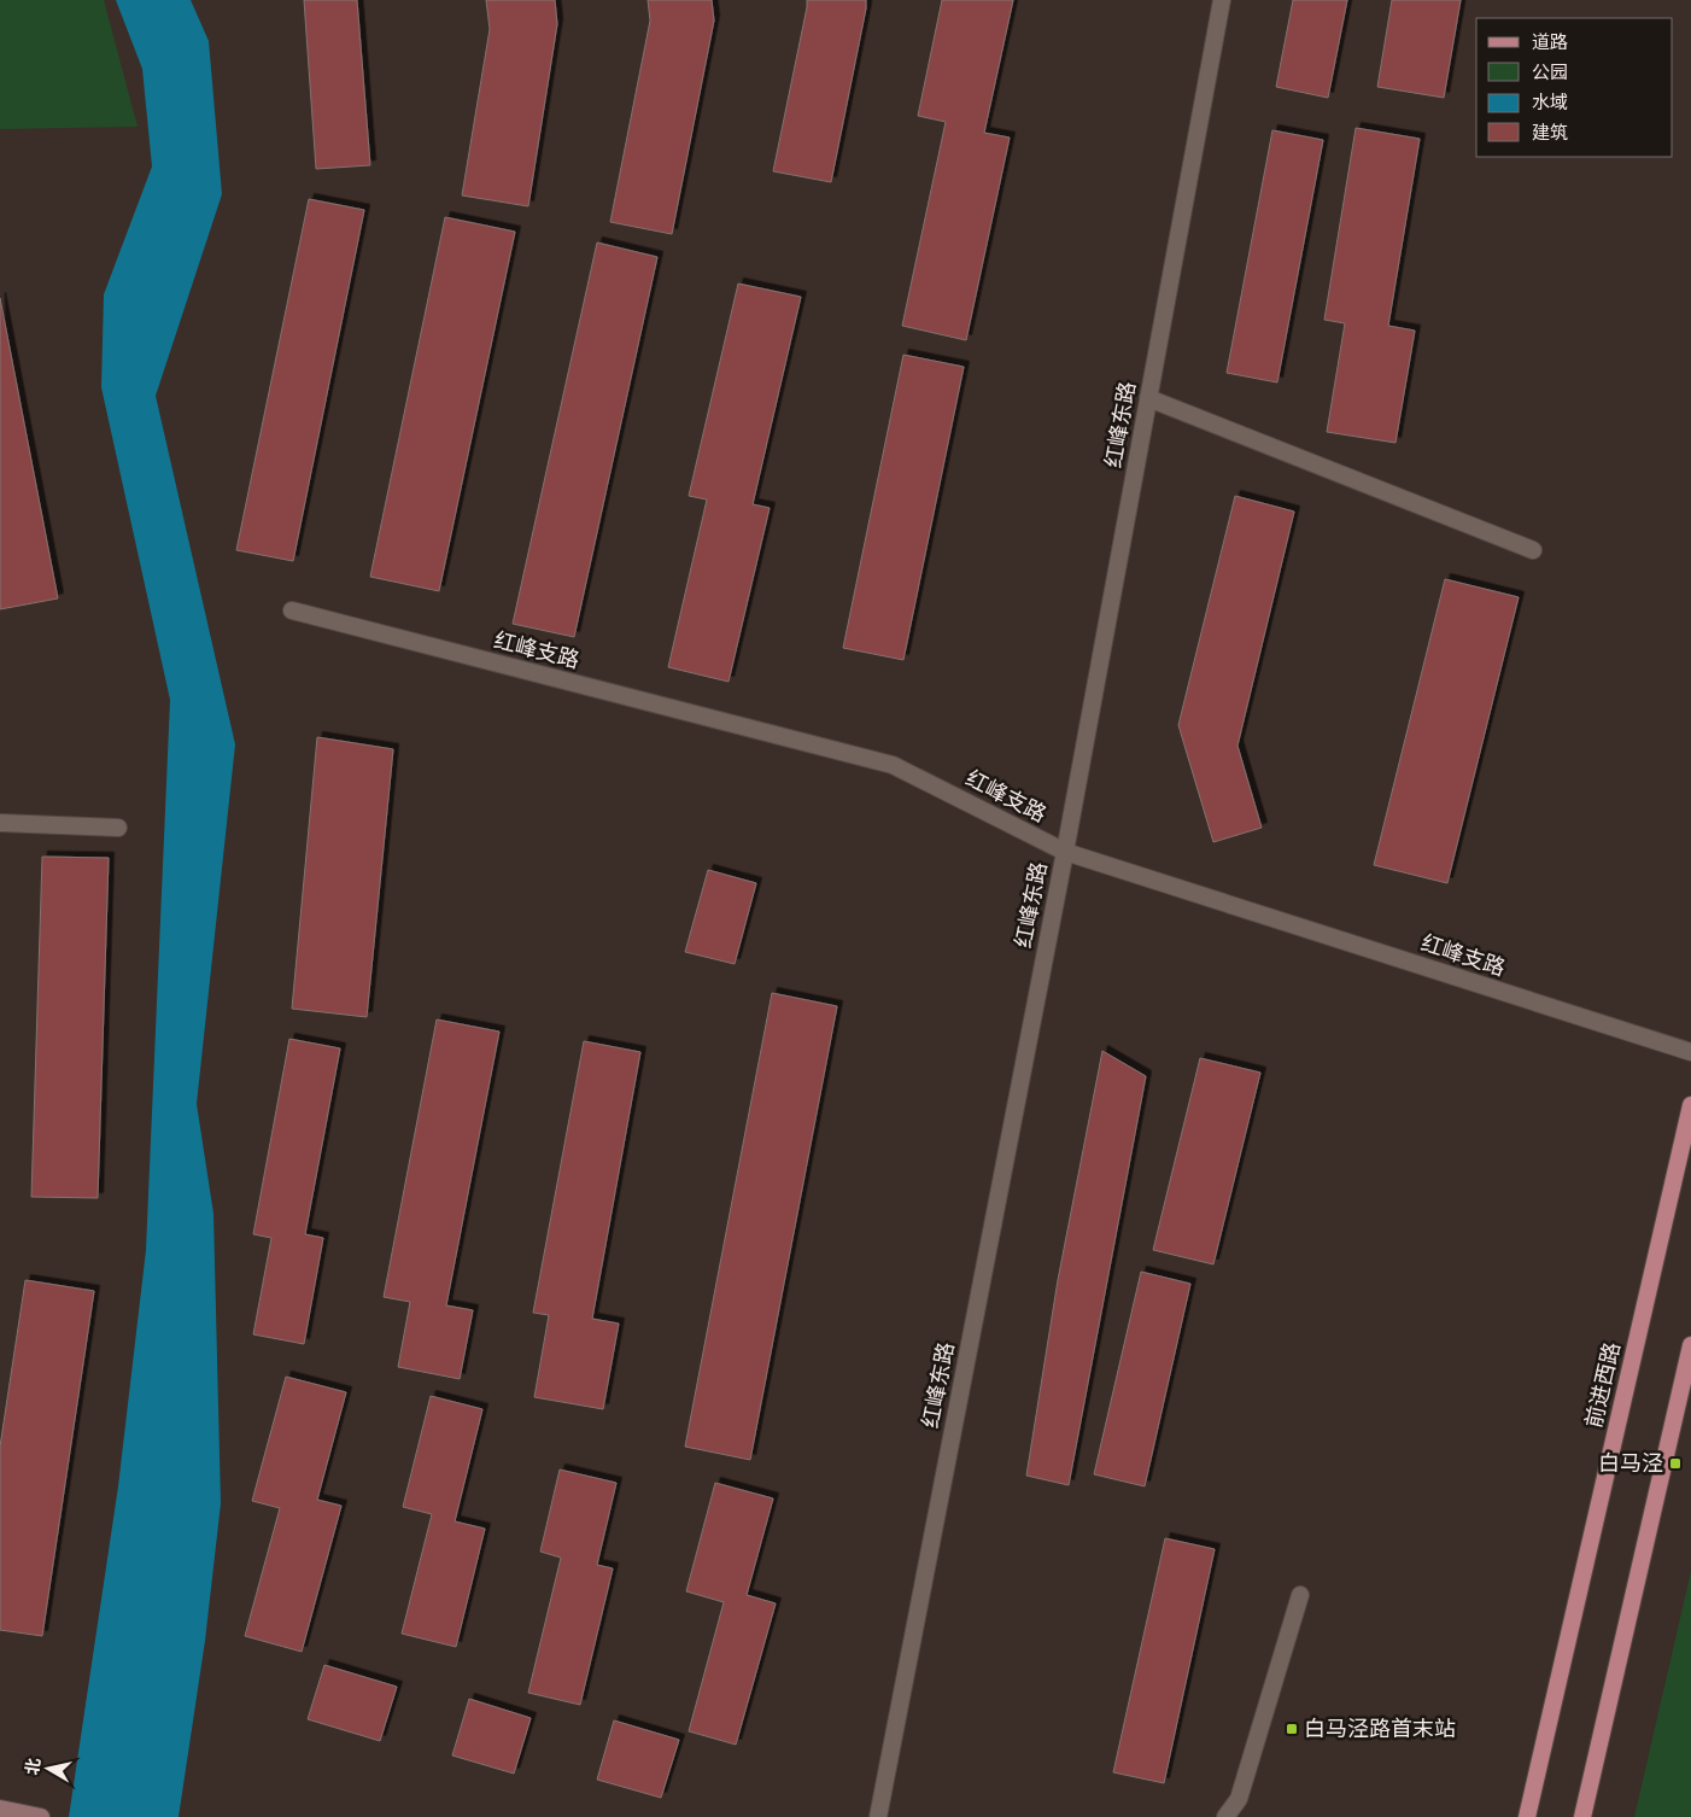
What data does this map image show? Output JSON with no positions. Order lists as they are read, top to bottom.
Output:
{
  "streets": {
    "main road": ["前进西路"],
    "street": ["红峰东路", "红峰支路"]
  },
  "crossings": [
    ["红峰东路", "红峰支路"]
  ],
  "places": {
    "transit": ["白马泾", "白马泾路首末站"]
  },
  "legend": [
    "道路",
    "公园",
    "水域",
    "建筑"
  ],
  "north": "left"
}
